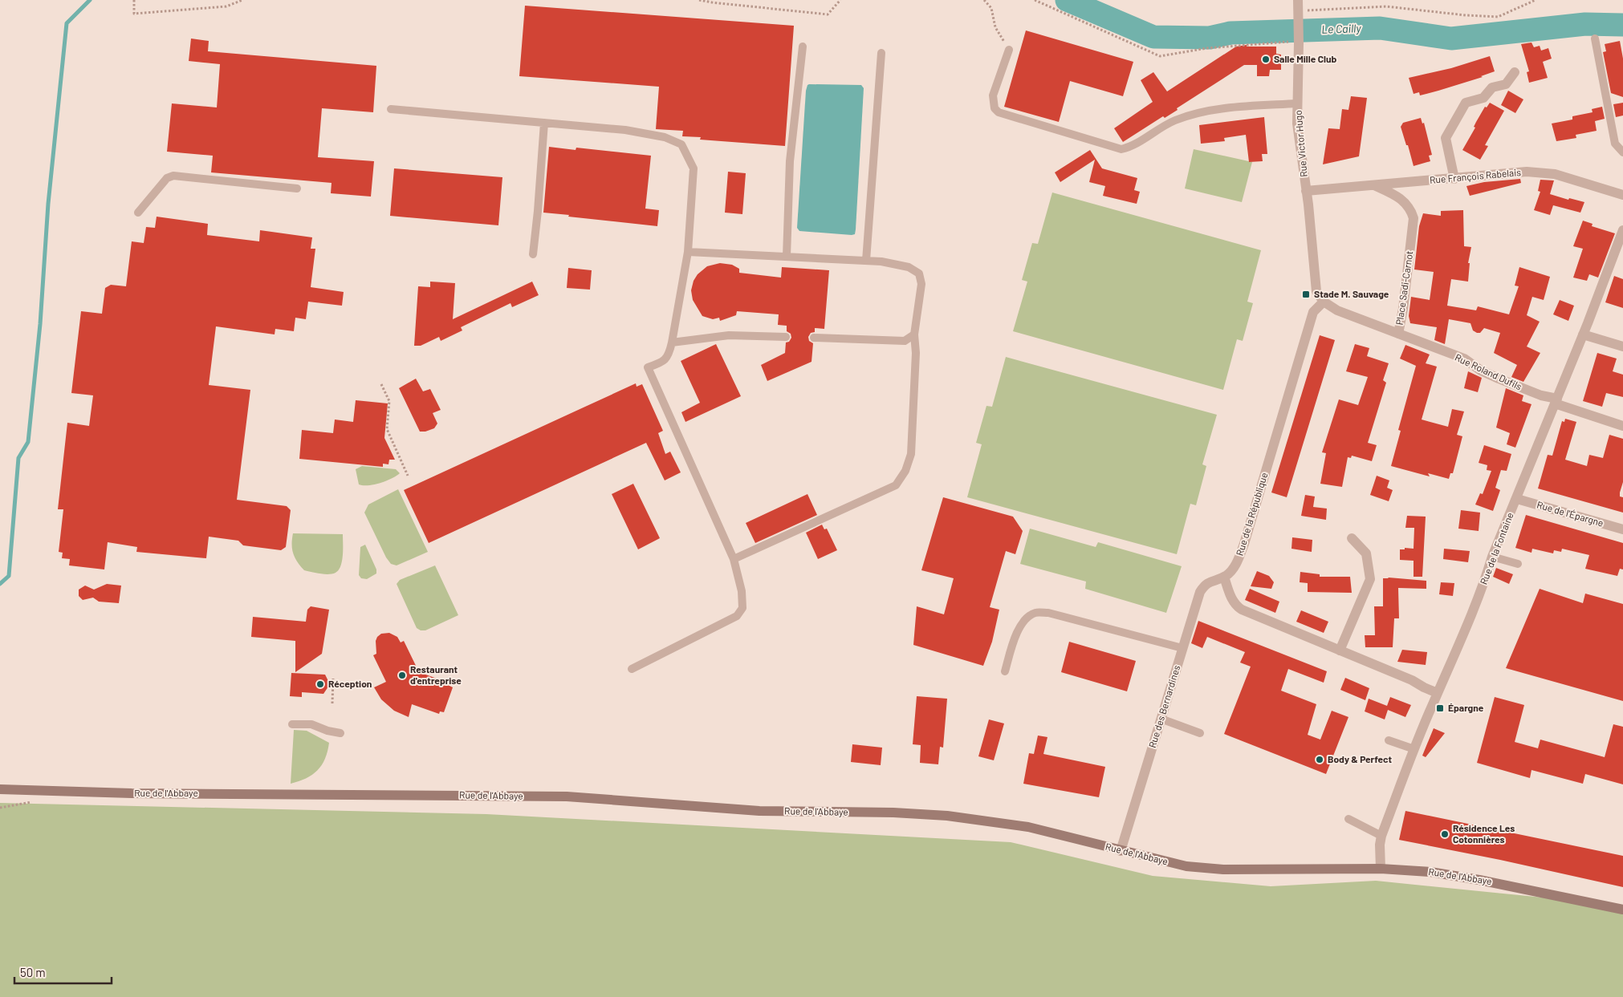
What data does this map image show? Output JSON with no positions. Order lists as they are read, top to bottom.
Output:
{
  "streets": {
    "street": [
      "Rue Victor Hugo",
      "Rue François Rabelais",
      "Place Sadi-Carnot",
      "Rue Roland Dufils",
      "Rue de la République",
      "Rue de l'Épargne",
      "Rue de la Fontaine",
      "Rue des Bernardines",
      "Rue de l'Abbaye"
    ]
  },
  "crossings": [
    ["Rue François Rabelais", "Place Sadi-Carnot"],
    ["Place Sadi-Carnot", "Rue Roland Dufils"],
    ["Place Sadi-Carnot", "Rue de la République"],
    ["Rue Roland Dufils", "Rue de la Fontaine"],
    ["Rue de la République", "Rue des Bernardines"],
    ["Rue de l'Épargne", "Rue de la Fontaine"],
    ["Rue de la Fontaine", "Rue de l'Abbaye"],
    ["Rue des Bernardines", "Rue de l'Abbaye"]
  ],
  "water": ["Le Cailly"],
  "places": {
    "other": [
      "Salle Mille Club",
      "Restaurant d'entreprise",
      "Réception",
      "Body & Perfect",
      "Résidence Les Cotonnières"
    ],
    "transit": ["Stade M. Sauvage", "Épargne"]
  },
  "scale_bar": "50 m"
}
